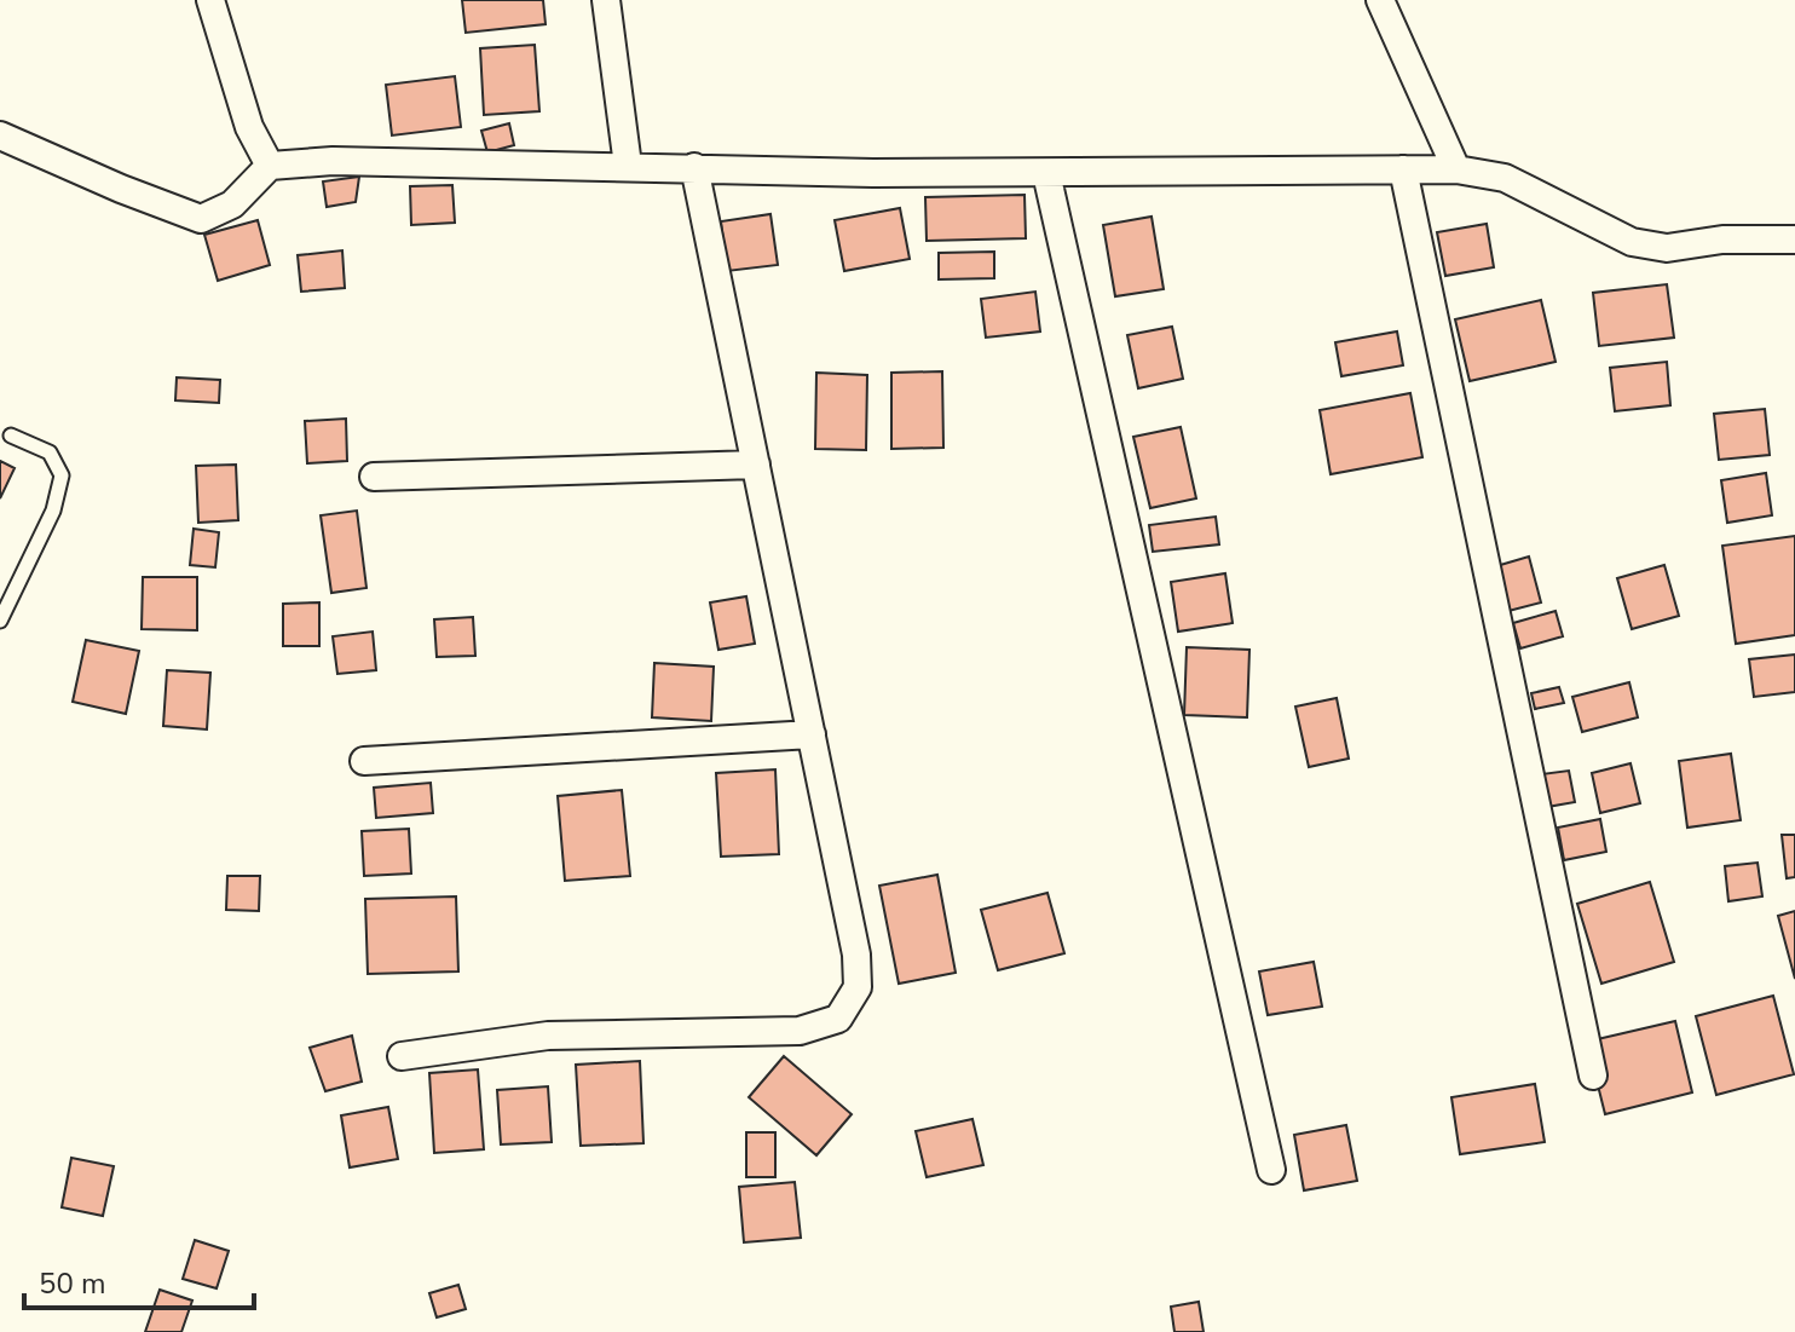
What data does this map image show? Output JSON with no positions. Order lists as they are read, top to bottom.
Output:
{
  "scale_bar": "50 m"
}
